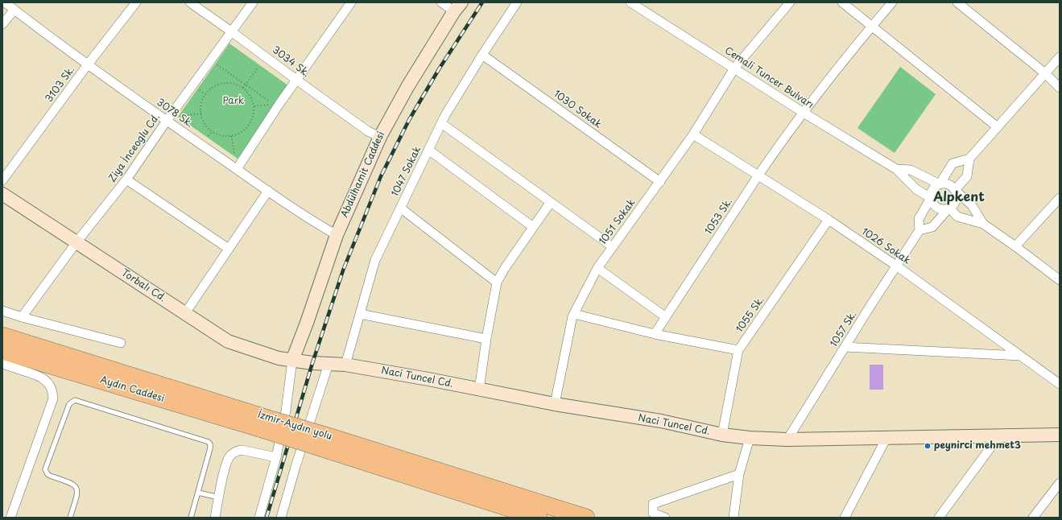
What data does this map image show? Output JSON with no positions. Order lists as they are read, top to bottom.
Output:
{
  "streets": {
    "highway": ["Aydın Caddesi", "İzmir-Aydın yolu"],
    "main road": ["Abdülhamit Caddesi", "Torbalı Cd.", "Naci Tuncel Cd."],
    "street": [
      "3034 Sk.",
      "Cemali Tuncer Bulvarı",
      "3103 Sk.",
      "1030 Sokak",
      "3078 Sk.",
      "Ziya İnceoglu Cd.",
      "1047 Sokak",
      "1053 Sk.",
      "1051 Sokak",
      "1026 Sokak",
      "1055 Sk.",
      "1057 Sk."
    ]
  },
  "crossings": [
    ["3034 Sk.", "Ziya İnceoglu Cd."],
    ["3034 Sk.", "Abdülhamit Caddesi"],
    ["Cemali Tuncer Bulvarı", "1053 Sk."],
    ["Cemali Tuncer Bulvarı", "1051 Sokak"],
    ["3103 Sk.", "3078 Sk."],
    ["1030 Sokak", "1047 Sokak"],
    ["1030 Sokak", "1051 Sokak"],
    ["3078 Sk.", "Ziya İnceoglu Cd."],
    ["3078 Sk.", "Abdülhamit Caddesi"],
    ["Ziya İnceoglu Cd.", "Torbalı Cd."],
    ["1047 Sokak", "Naci Tuncel Cd."],
    ["Abdülhamit Caddesi", "Torbalı Cd."],
    ["Abdülhamit Caddesi", "Naci Tuncel Cd."],
    ["1053 Sk.", "1026 Sokak"],
    ["1051 Sokak", "1026 Sokak"],
    ["1051 Sokak", "Naci Tuncel Cd."],
    ["1026 Sokak", "1055 Sk."],
    ["1026 Sokak", "1057 Sk."],
    ["Torbalı Cd.", "Naci Tuncel Cd."],
    ["1055 Sk.", "Naci Tuncel Cd."],
    ["1057 Sk.", "Naci Tuncel Cd."],
    ["Aydın Caddesi", "İzmir-Aydın yolu"]
  ],
  "districts": ["Alpkent"],
  "parks": ["Park"],
  "places": ["peynirci mehmet3"]
}
